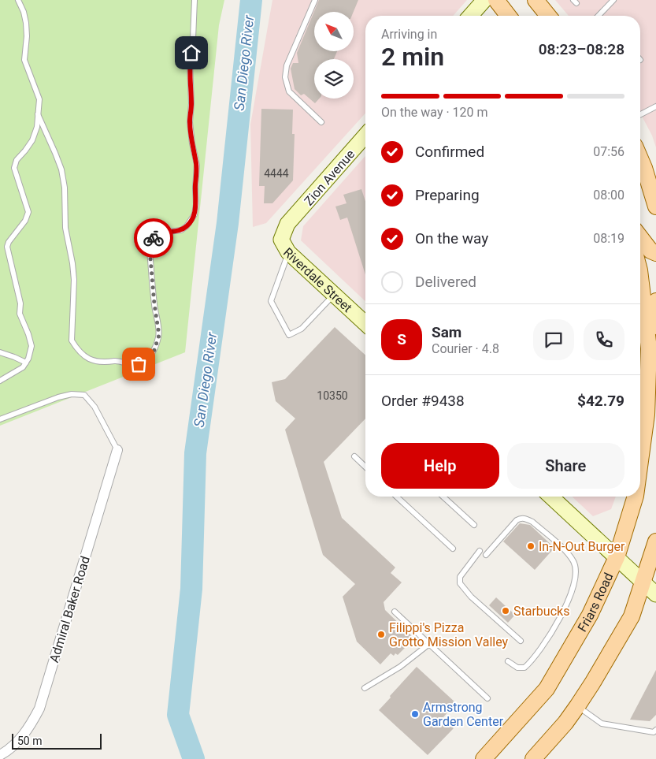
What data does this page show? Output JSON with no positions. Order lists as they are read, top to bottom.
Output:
{
  "streets": {
    "main road": ["Friars Road"],
    "street": ["Zion Avenue", "Riverdale Street", "Admiral Baker Road"]
  },
  "crossings": [
    ["Zion Avenue", "Riverdale Street"]
  ],
  "water": ["San Diego River"],
  "places": [
    "In-N-Out Burger",
    "Starbucks",
    "Filippi's Pizza Grotto Mission Valley",
    "Armstrong Garden Center"
  ],
  "house_numbers": ["4444", "10350"],
  "scale_bar": "50 m",
  "north": "top left",
  "page": {
    "heading": ["2 min", "Arriving in", "08:23–08:28"],
    "panel": [
      "Sam",
      "Courier · 4.8",
      "Order #9438",
      "$42.79"
    ],
    "bar": "On the way · 120 m",
    "list": [
      ["Confirmed", "07:56"],
      ["Preparing", "08:00"],
      ["On the way", "08:19"],
      "Delivered"
    ],
    "round": "S",
    "buttons": ["Help", "Share"],
    "scale": "50 m"
  }
}
